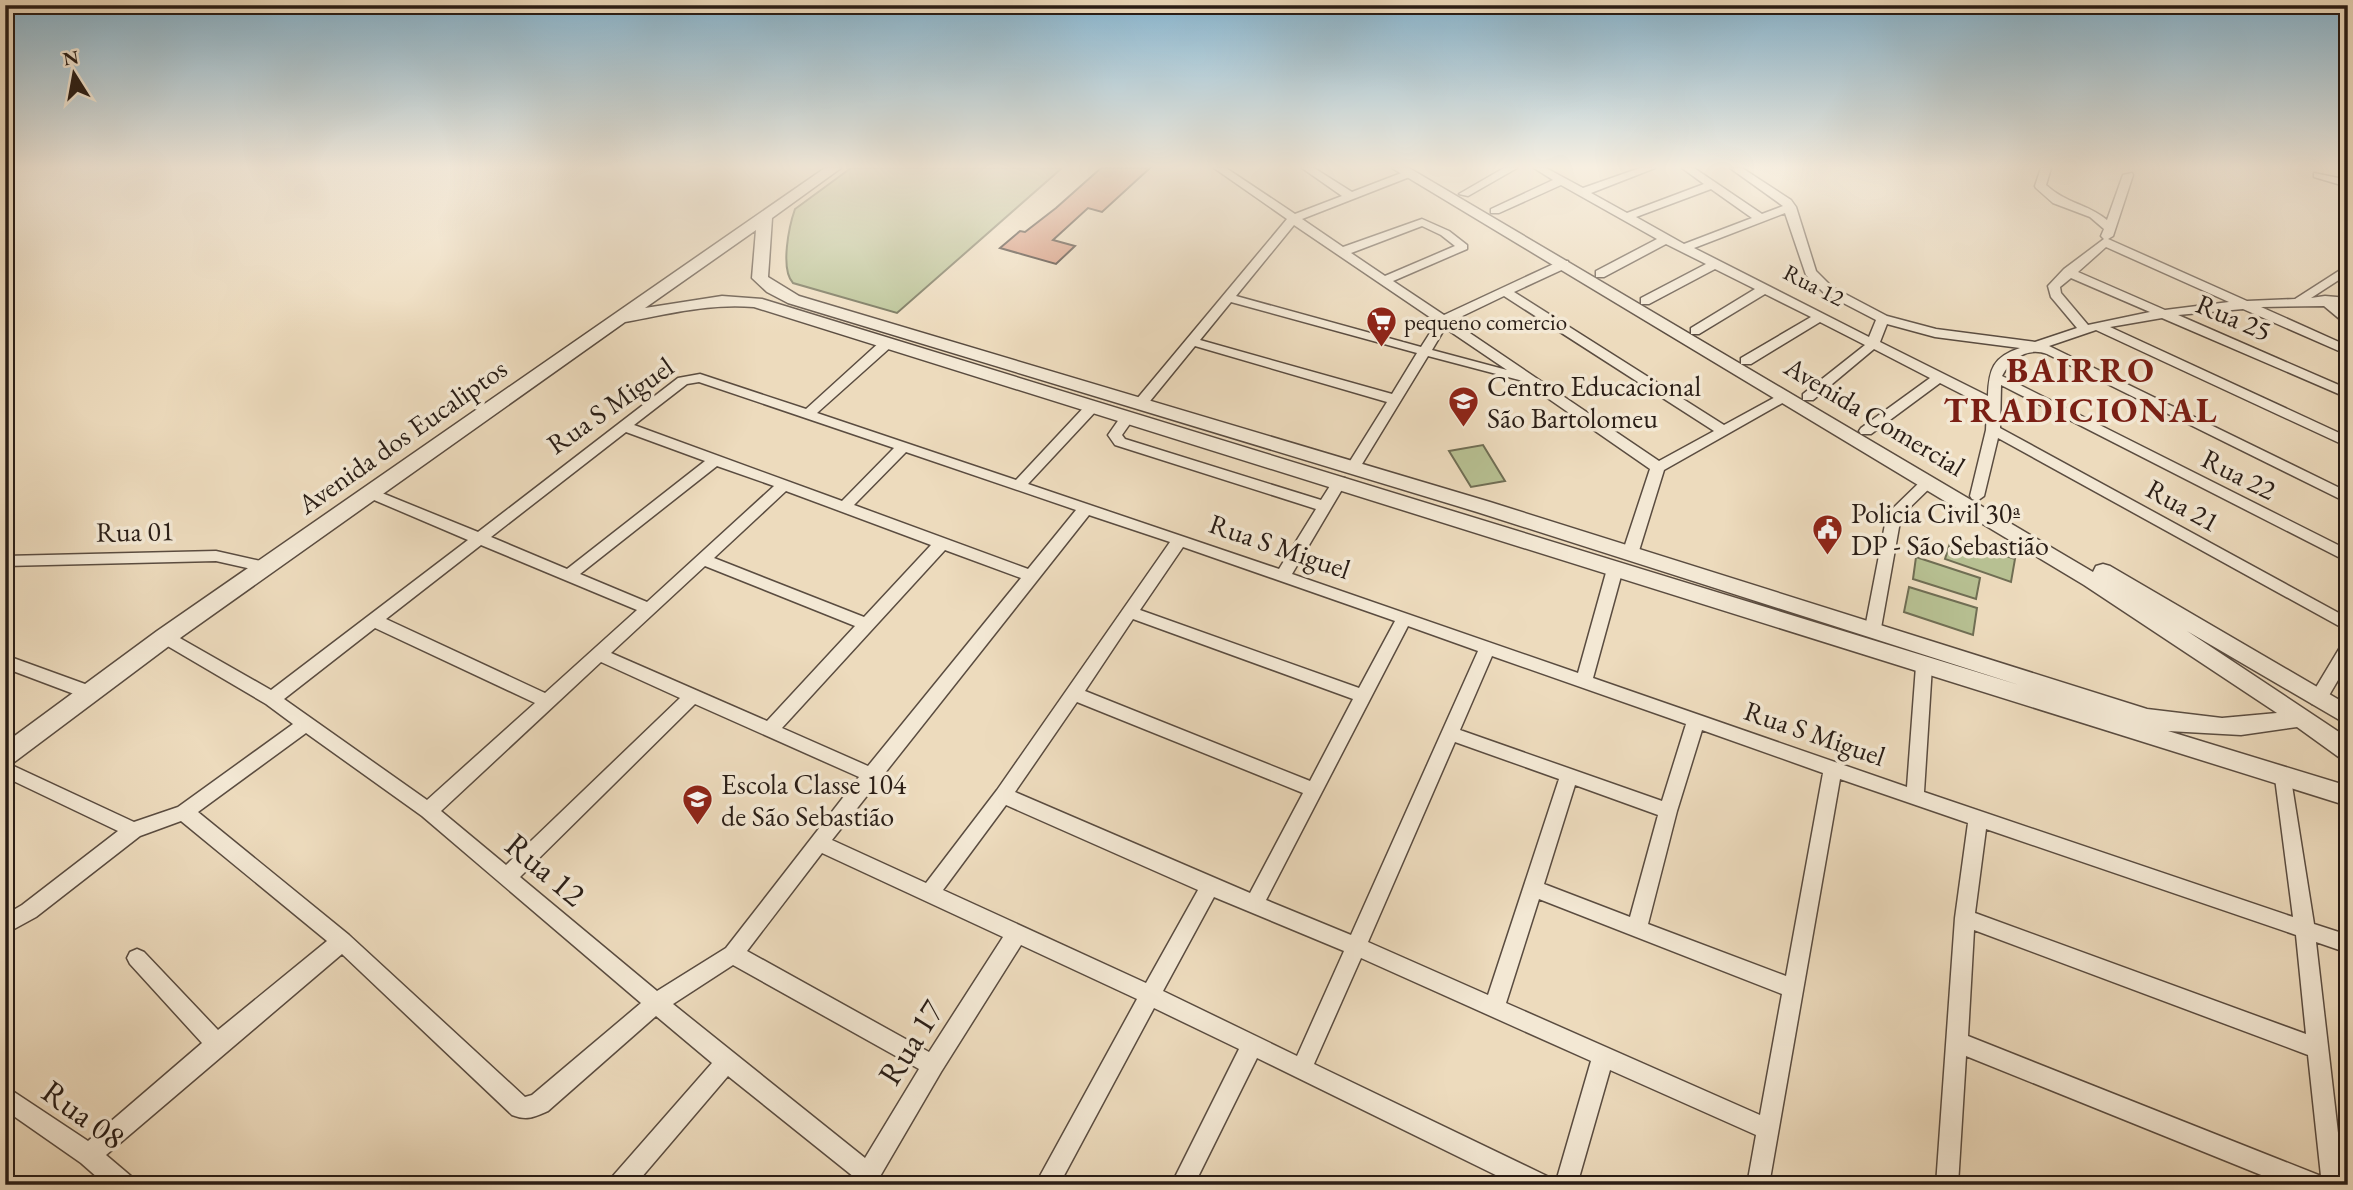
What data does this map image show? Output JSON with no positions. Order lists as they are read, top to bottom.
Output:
{
  "streets": {
    "street": [
      "Rua 12",
      "Rua 25",
      "Rua S Miguel",
      "Avenida Comercial",
      "Avenida dos Eucaliptos",
      "Rua 22",
      "Rua 21",
      "Rua 01",
      "Rua 17",
      "Rua 08"
    ]
  },
  "crossings": [
    ["Rua 12", "Rua S Miguel"],
    ["Rua 12", "Avenida dos Eucaliptos"],
    ["Rua 12", "Rua 17"],
    ["Rua 25", "Rua 22"],
    ["Avenida dos Eucaliptos", "Rua 01"]
  ],
  "districts": ["BAIRRO TRADICIONAL"],
  "places": {
    "supermarket": ["pequeno comercio"],
    "school or university": ["Centro Educacional São Bartolomeu", "Escola Classe 104 de São Sebastião"],
    "public building": ["Policia Civil 30ª DP - São Sebastião"]
  },
  "north": "top"
}
